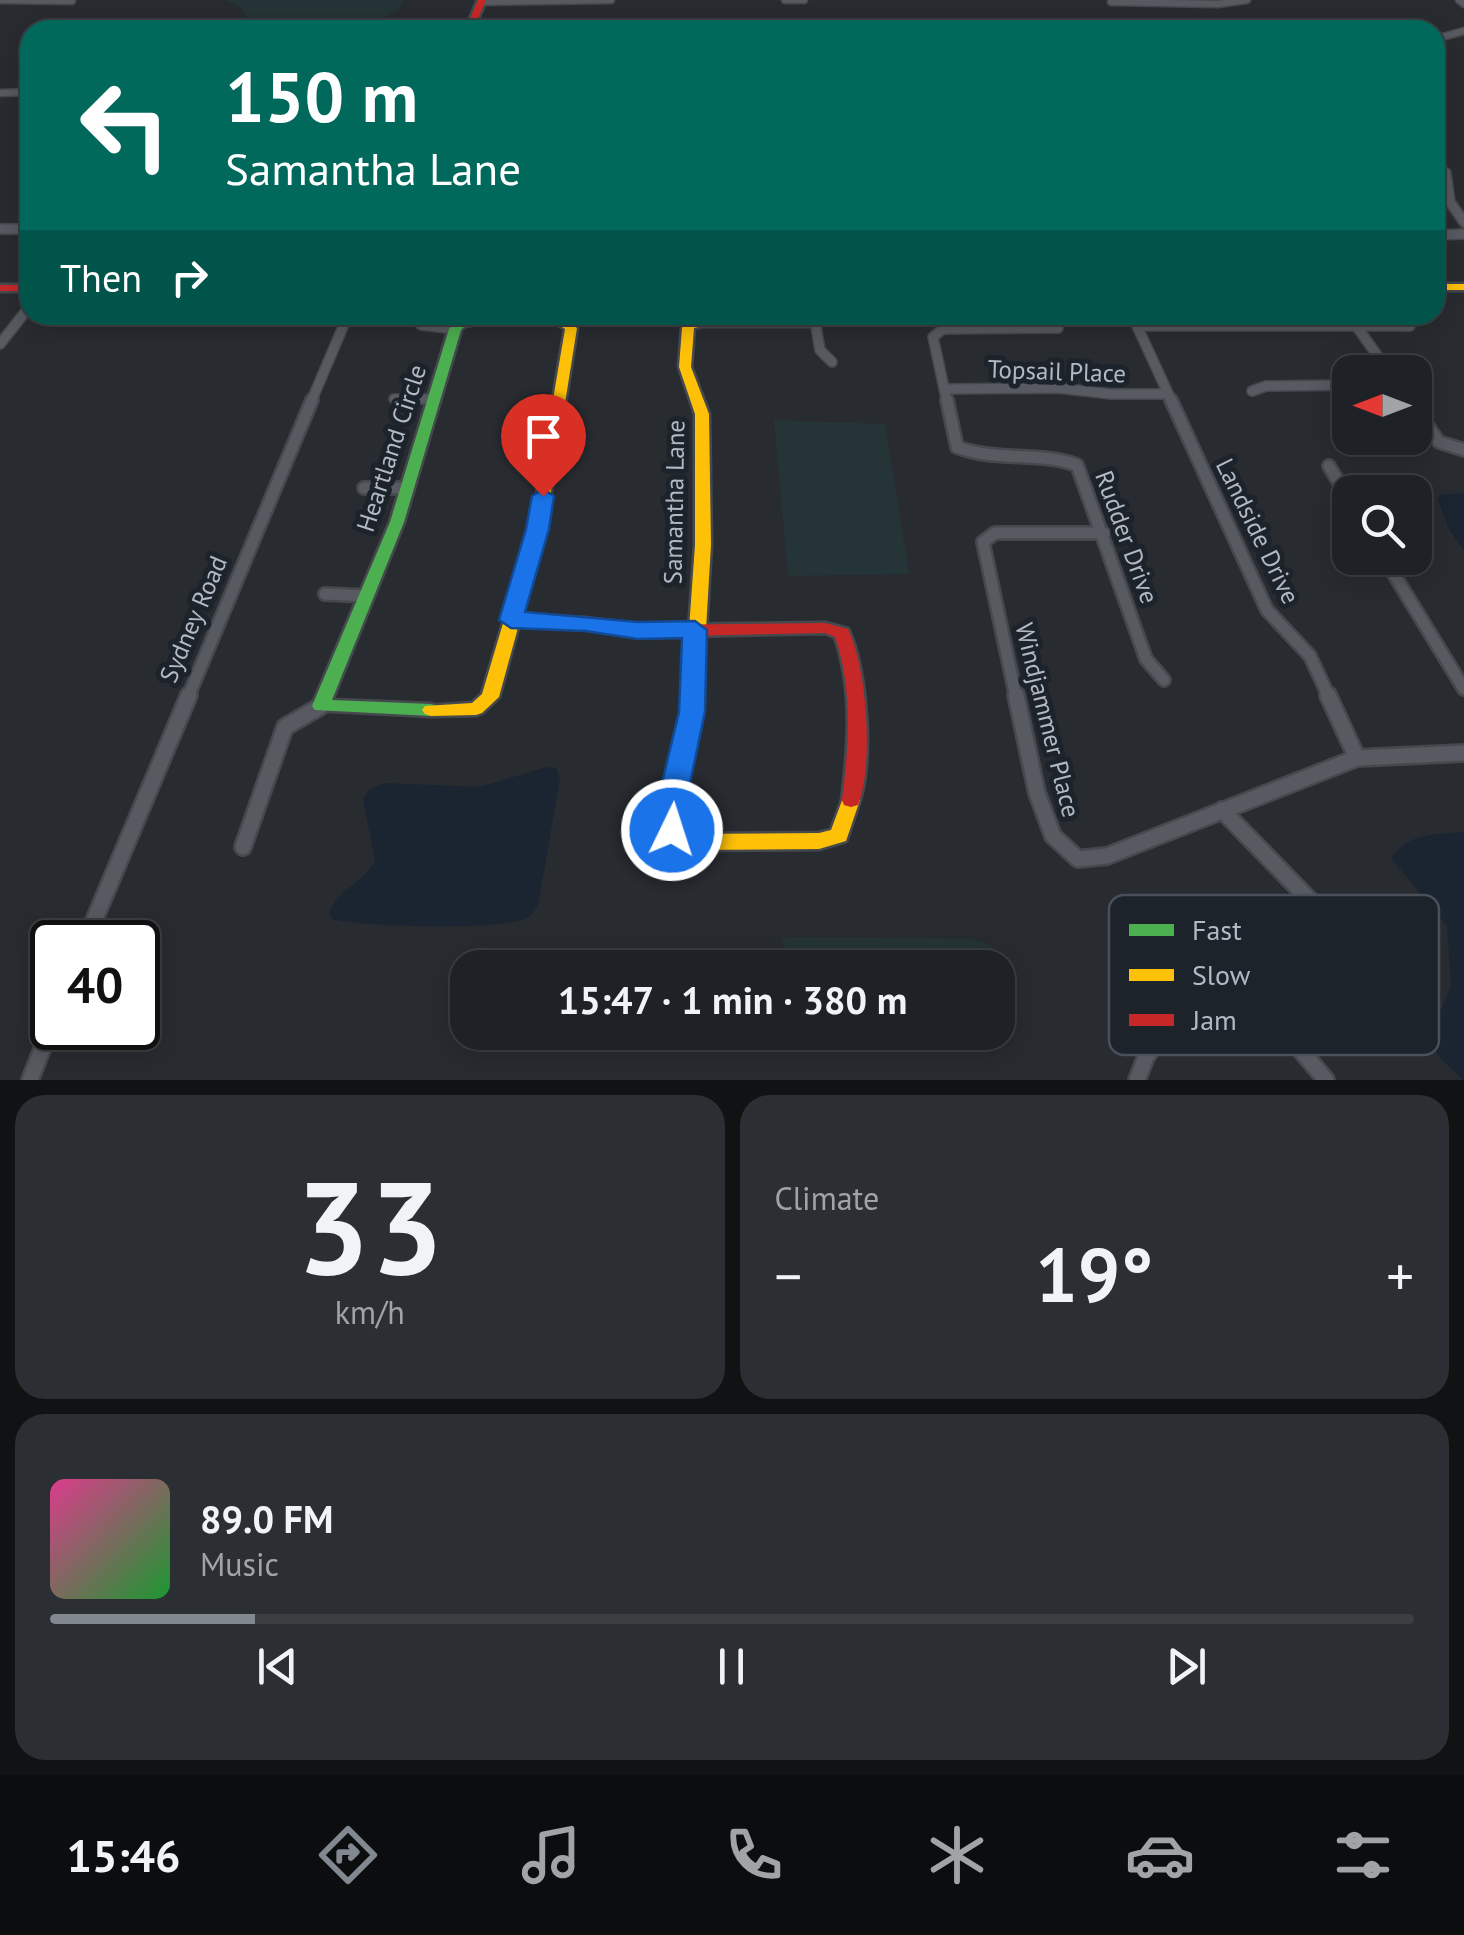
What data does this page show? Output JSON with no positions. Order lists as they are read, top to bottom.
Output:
{
  "streets": {
    "street": [
      "Topsail Place",
      "Heartland Circle",
      "Samantha Lane",
      "Landside Drive",
      "Rudder Drive",
      "Sydney Road",
      "Windjammer Place"
    ]
  },
  "crossings": [
    ["Topsail Place", "Landside Drive"],
    ["Topsail Place", "Rudder Drive"],
    ["Landside Drive", "Windjammer Place"],
    ["Rudder Drive", "Windjammer Place"]
  ],
  "legend": ["Fast", "Slow", "Jam"],
  "north": "left",
  "page": {
    "turn": ["150 m", "Samantha Lane"],
    "then": "Then",
    "limit": "40",
    "trip": "15:47 · 1 min · 380 m",
    "tile": [
      ["33", "km/h"],
      "Climate"
    ],
    "heat": ["−", "19°", "+"],
    "song": ["89.0 FM", "Music"],
    "tabs": "15:46"
  }
}
